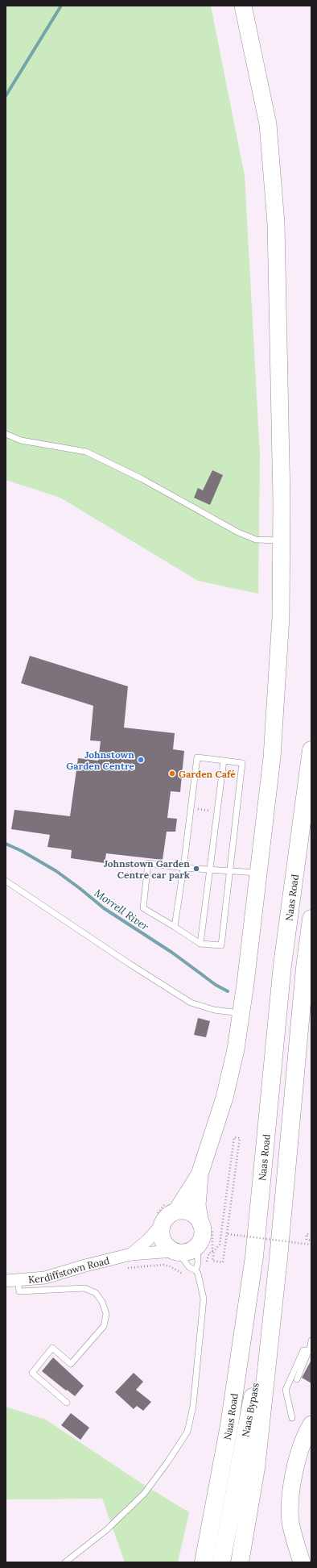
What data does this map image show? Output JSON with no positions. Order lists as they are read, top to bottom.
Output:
{
  "streets": {
    "highway": ["Naas Road", "Naas Bypass"],
    "street": ["Kerdiffstown Road"]
  },
  "water": ["Morrell River"],
  "places": ["Johnstown Garden Centre", "Garden Café", "Johnstown Garden Centre car park"]
}
